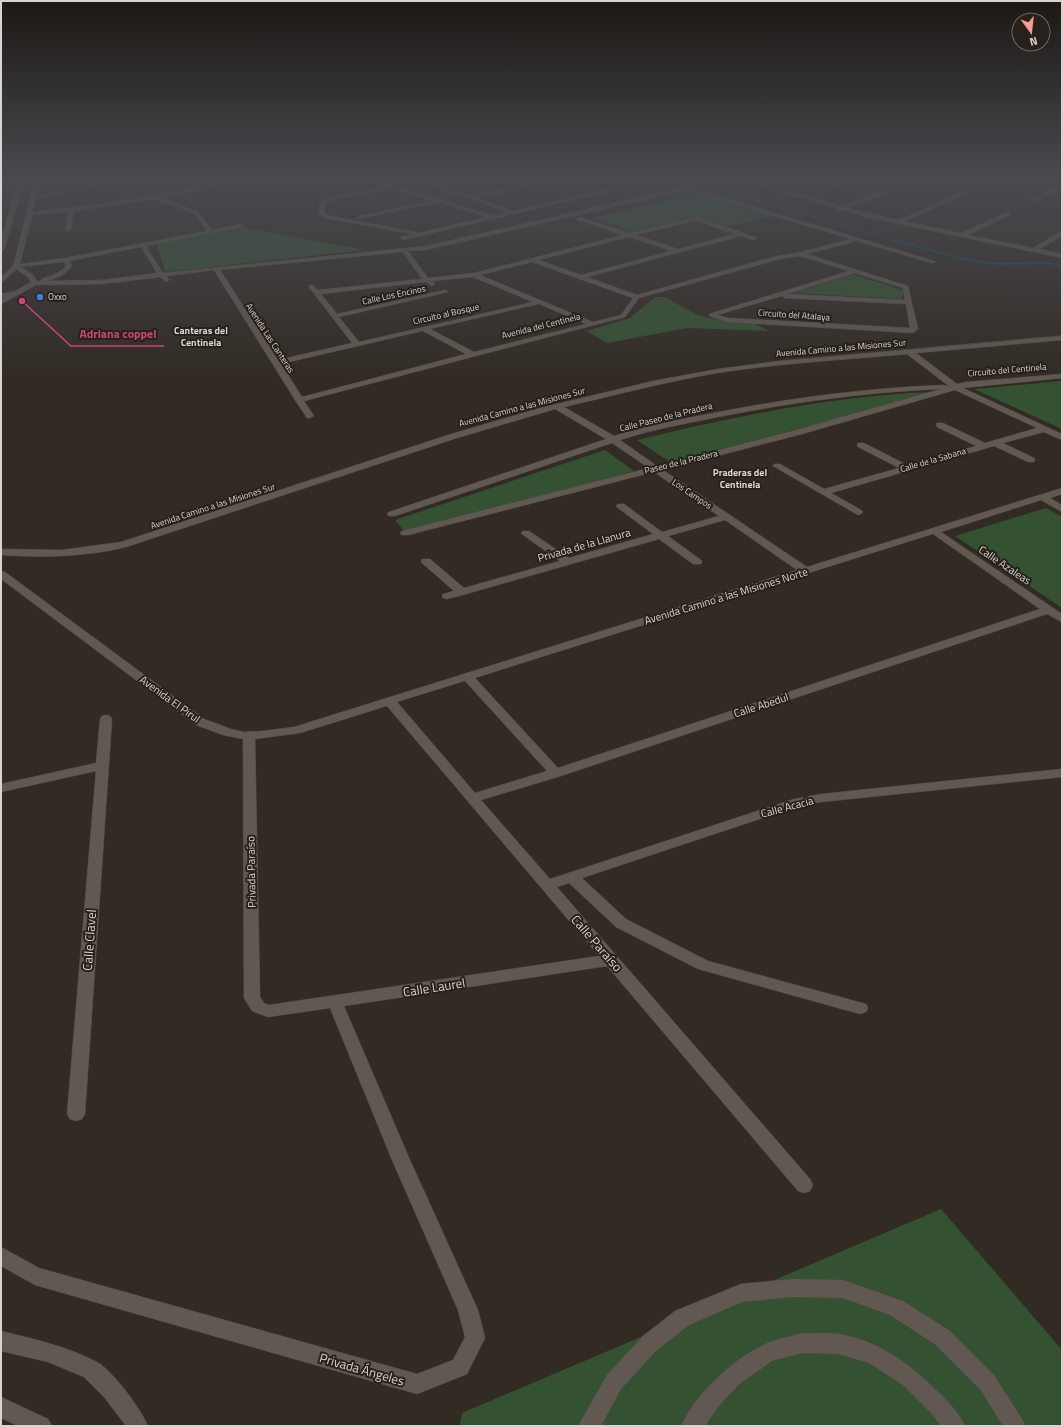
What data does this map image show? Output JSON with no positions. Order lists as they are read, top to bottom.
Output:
{
  "streets": {
    "street": [
      "Calle Los Encinos",
      "Circuito al Bosque",
      "Circuito del Atalaya",
      "Avenida del Centinela",
      "Avenida Las Canteras",
      "Avenida Camino a las Misiones Sur",
      "Circuito del Centinela",
      "Calle Paseo de la Pradera",
      "Calle de la Sabana",
      "Paseo de la Pradera",
      "Los Campos",
      "Privada de la Llanura",
      "Calle Azaleas",
      "Avenida Camino a las Misiones Norte",
      "Avenida El Pirul",
      "Calle Abedul",
      "Calle Acacia",
      "Privada Paraíso",
      "Calle Clavel",
      "Calle Paraíso",
      "Calle Laurel",
      "Privada Ángeles"
    ]
  },
  "crossings": [
    ["Circuito al Bosque", "Avenida Las Canteras"],
    ["Avenida del Centinela", "Avenida Las Canteras"],
    ["Avenida Camino a las Misiones Sur", "Los Campos"],
    ["Circuito del Centinela", "Calle Paseo de la Pradera"],
    ["Circuito del Centinela", "Paseo de la Pradera"],
    ["Calle Paseo de la Pradera", "Paseo de la Pradera"],
    ["Calle Paseo de la Pradera", "Los Campos"],
    ["Paseo de la Pradera", "Los Campos"],
    ["Los Campos", "Privada de la Llanura"],
    ["Los Campos", "Avenida Camino a las Misiones Norte"],
    ["Calle Azaleas", "Avenida Camino a las Misiones Norte"],
    ["Calle Azaleas", "Calle Abedul"],
    ["Avenida Camino a las Misiones Norte", "Avenida El Pirul"],
    ["Avenida Camino a las Misiones Norte", "Calle Paraíso"],
    ["Avenida El Pirul", "Privada Paraíso"],
    ["Avenida El Pirul", "Calle Paraíso"],
    ["Calle Abedul", "Calle Paraíso"],
    ["Calle Acacia", "Calle Paraíso"],
    ["Privada Paraíso", "Calle Laurel"],
    ["Calle Paraíso", "Calle Laurel"],
    ["Calle Laurel", "Privada Ángeles"]
  ],
  "districts": ["Canteras del Centinela", "Praderas del Centinela"],
  "places": ["Oxxo", "Adriana coppel"],
  "north": "bottom"
}
